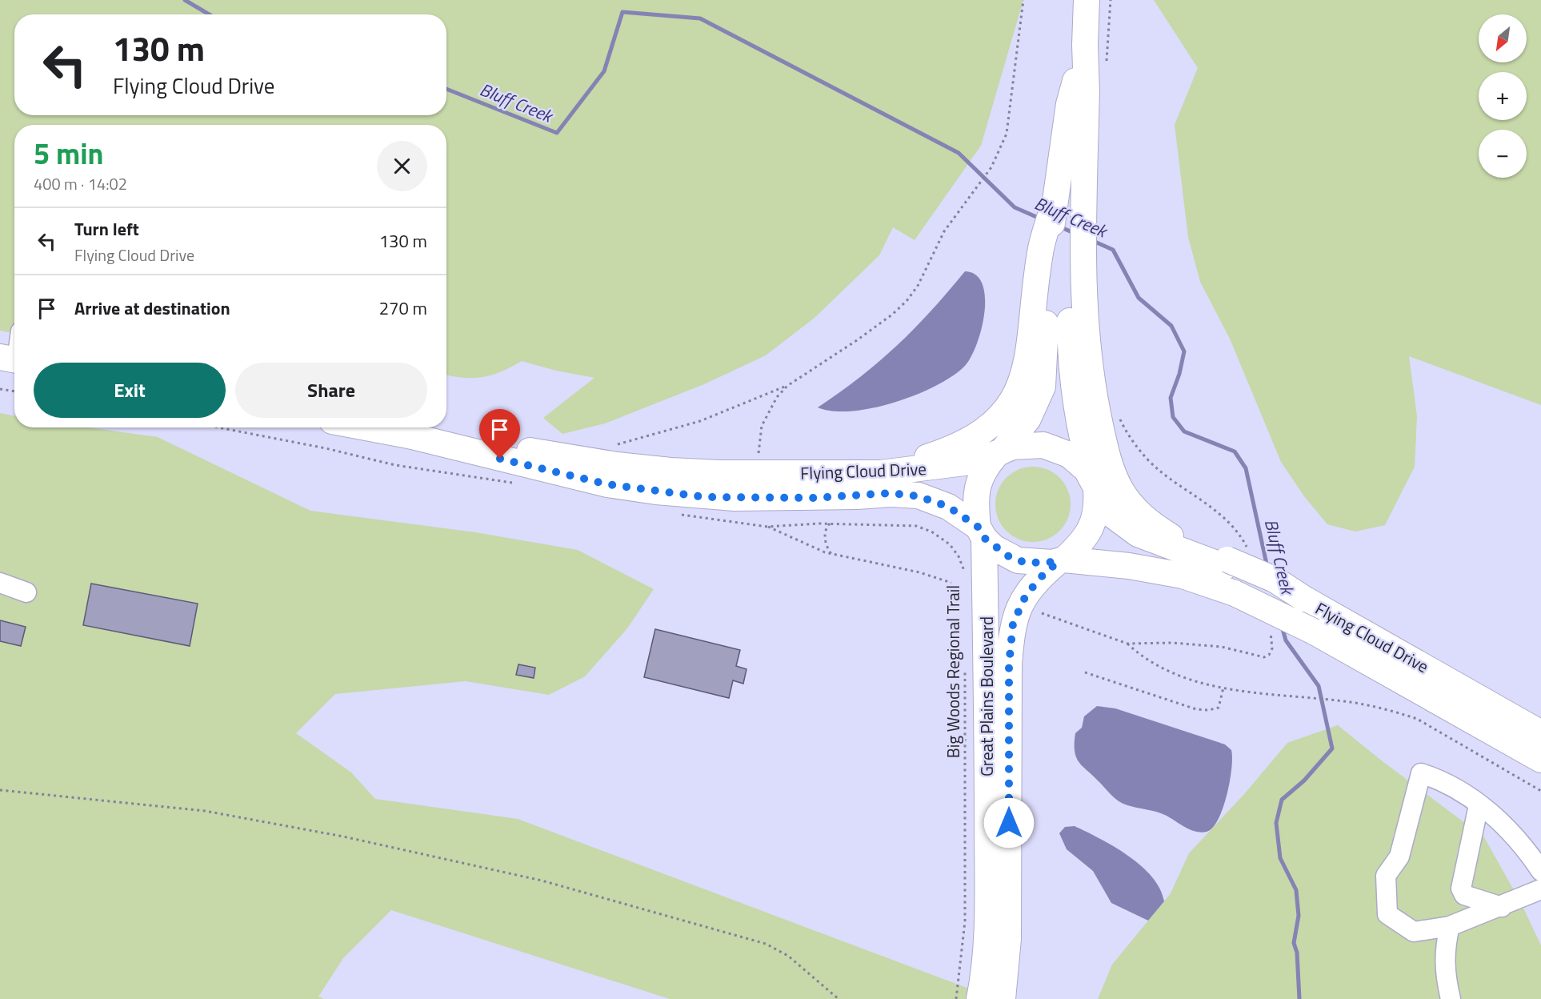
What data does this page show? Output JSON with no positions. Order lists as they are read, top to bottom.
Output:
{
  "streets": {
    "main road": ["Flying Cloud Drive", "Great Plains Boulevard"],
    "path": ["Big Woods Regional Trail"]
  },
  "crossings": [
    ["Flying Cloud Drive", "Great Plains Boulevard"]
  ],
  "water": ["Bluff Creek"],
  "north": "bottom left",
  "page": {
    "map_buttons": ["+", "−"],
    "turn": ["130 m", "Flying Cloud Drive"],
    "heading": ["5 min", "400 m · 14:02"],
    "list": [
      {
        "name": "Turn left",
        "note": "Flying Cloud Drive",
        "value": "130 m"
      },
      {
        "name": "Arrive at destination",
        "value": "270 m"
      }
    ],
    "buttons": ["Exit", "Share"]
  }
}
